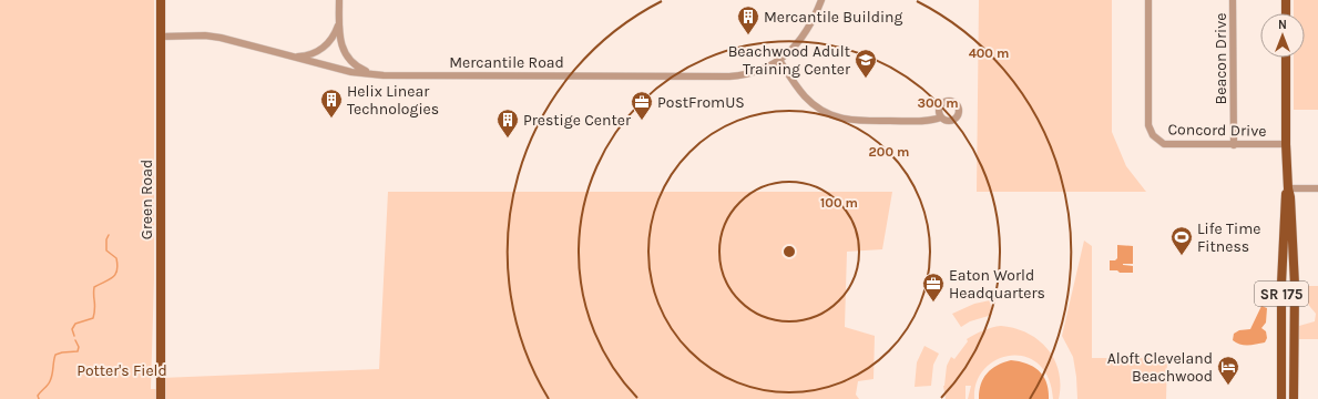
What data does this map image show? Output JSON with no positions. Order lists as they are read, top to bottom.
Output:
{
  "streets": {
    "main road": ["Green Road", "SR 175"],
    "street": ["Beacon Drive", "Mercantile Road", "Concord Drive"]
  },
  "crossings": [
    ["Beacon Drive", "Concord Drive"],
    ["Mercantile Road", "Green Road"],
    ["Concord Drive", "SR 175"]
  ],
  "parks": ["Potter's Field"],
  "places": {
    "building": ["Mercantile Building", "Helix Linear Technologies", "Prestige Center"],
    "school or university": ["Beachwood Adult Training Center"],
    "office": ["PostFromUS", "Eaton World Headquarters"],
    "sports": ["Life Time Fitness"],
    "hotel": ["Aloft Cleveland Beachwood"]
  },
  "north": "top",
  "rings": [
    "400 m",
    "300 m",
    "200 m",
    "100 m"
  ]
}
